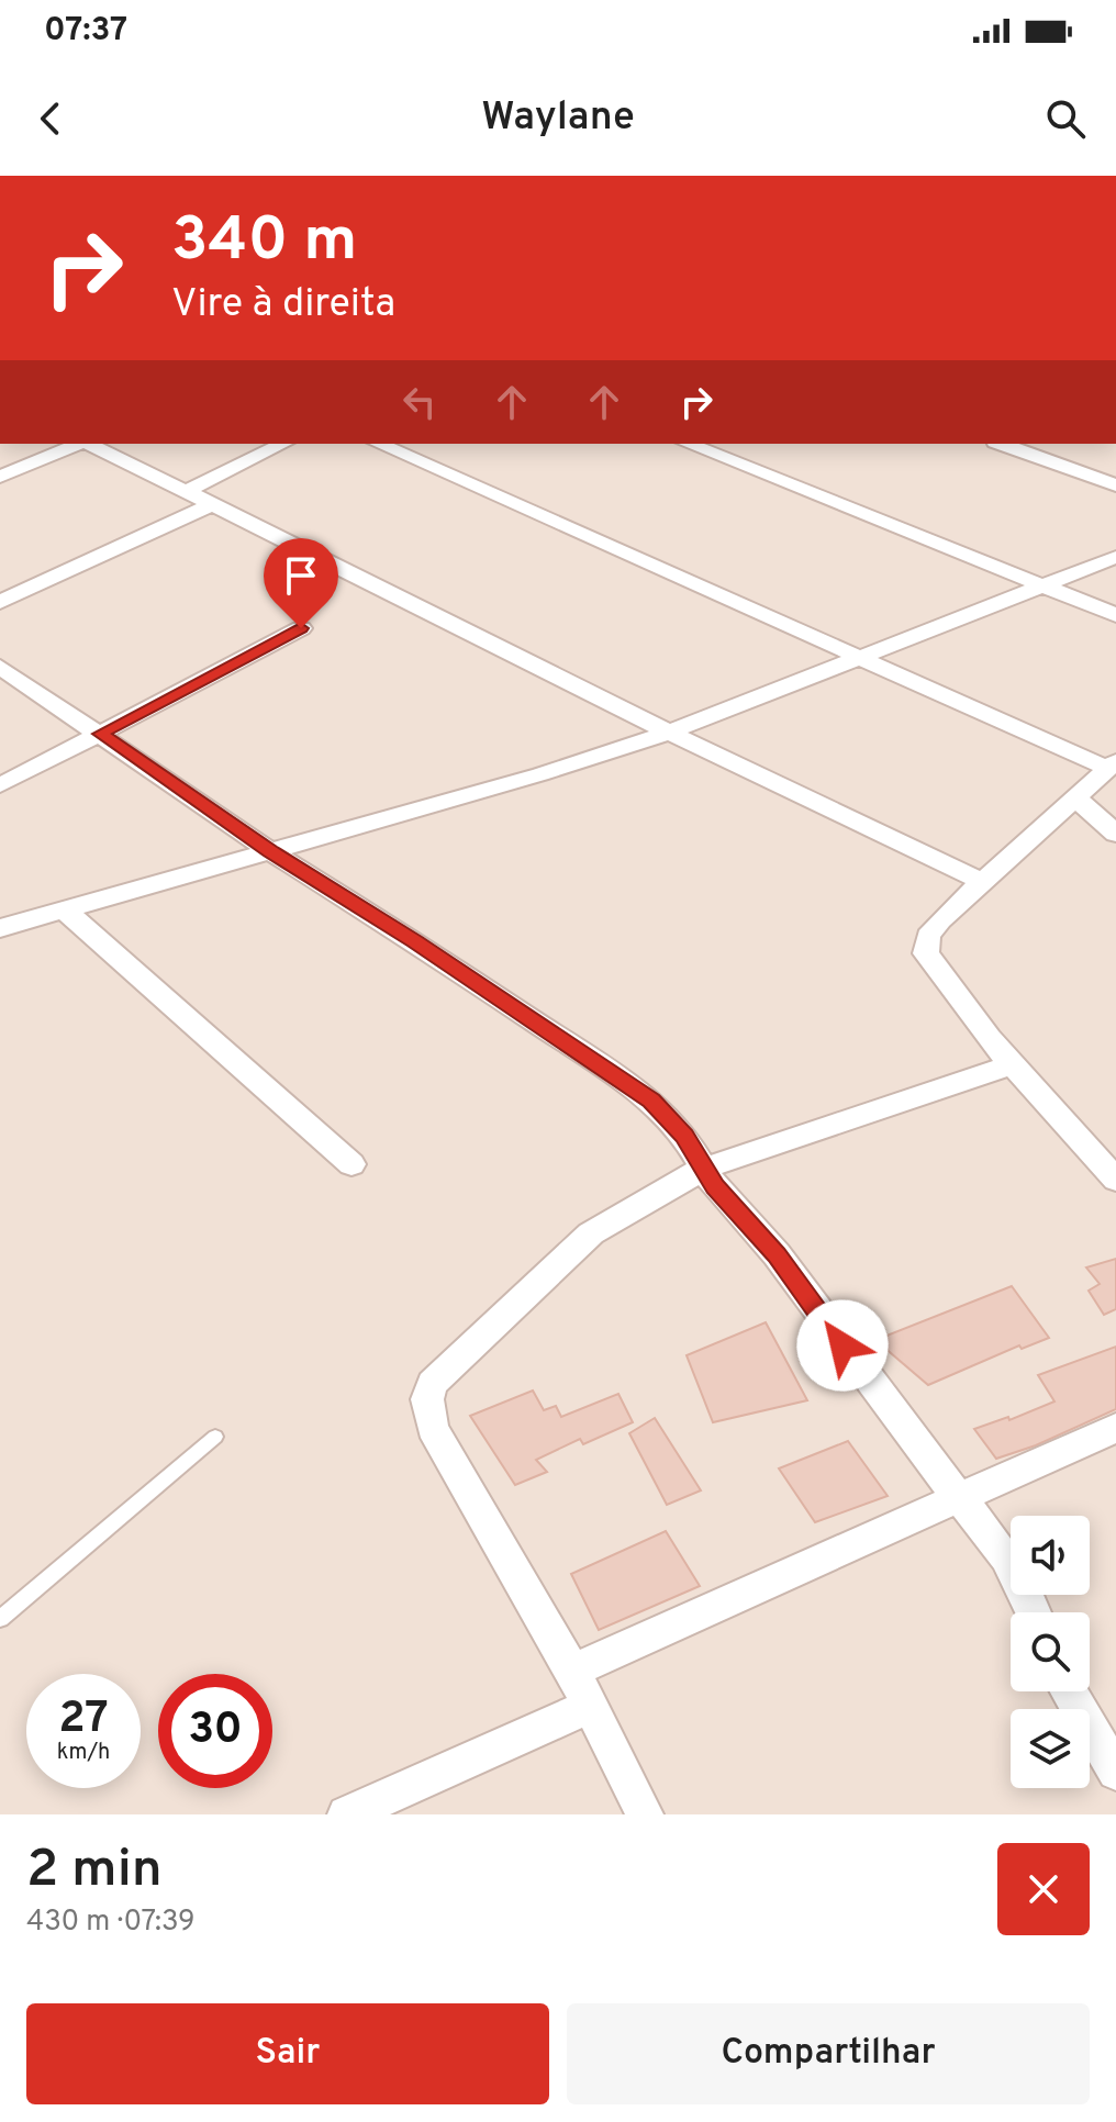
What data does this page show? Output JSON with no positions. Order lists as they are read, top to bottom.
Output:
{
  "page": {
    "status": "07:37",
    "header": "Waylane",
    "turn": ["340 m", "Vire à direita"],
    "speed": "27 km/h",
    "limit": "30",
    "heading": ["2 min", "430 m · 07:39"],
    "buttons": ["Sair", "Compartilhar"]
  }
}
